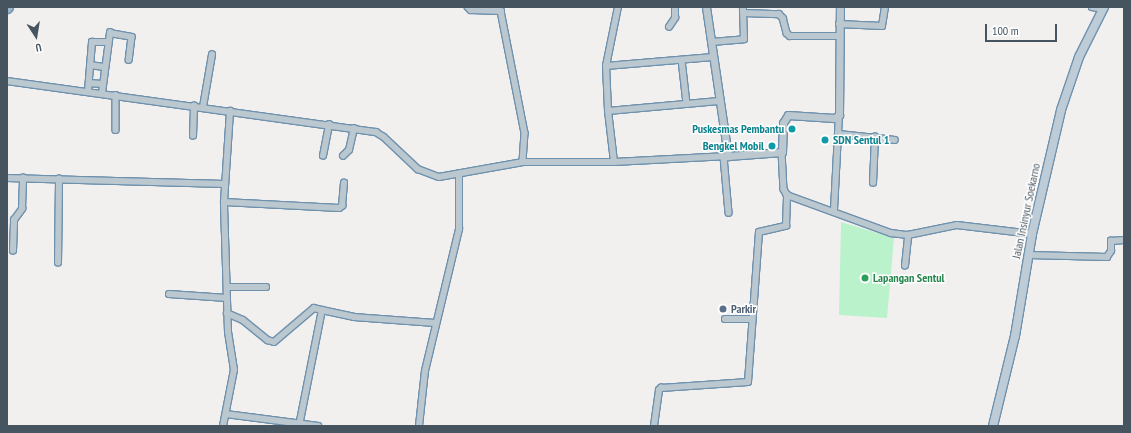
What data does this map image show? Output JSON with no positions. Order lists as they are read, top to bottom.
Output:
{
  "streets": {
    "main road": ["Jalan Insinyur Soekarno"]
  },
  "places": [
    "Puskesmas Pembantu",
    "SDN Sentul 1",
    "Bengkel Mobil",
    "Lapangan Sentul",
    "Parkir"
  ],
  "scale_bar": "100 m",
  "north": "bottom"
}
